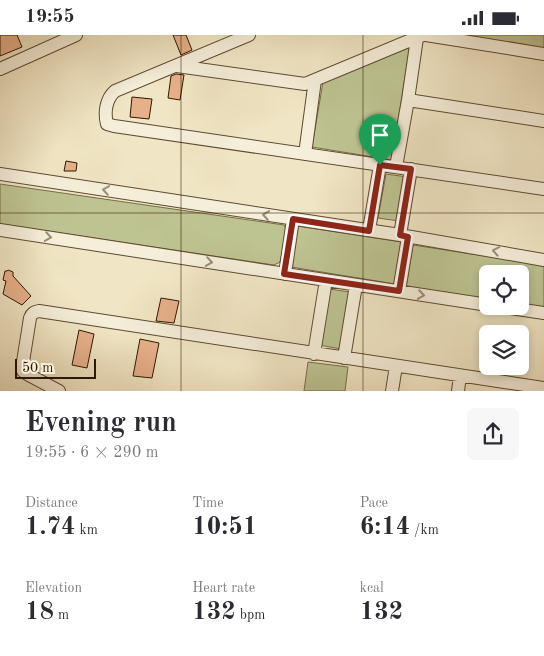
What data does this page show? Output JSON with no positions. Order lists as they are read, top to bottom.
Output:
{
  "scale_bar": "50 m",
  "page": {
    "status": "19:55",
    "scale": "50 m",
    "heading": ["Evening run", "19:55 · 6 × 290 m"],
    "stats": [
      ["Distance", "1.74 km"],
      ["Time", "10:51"],
      ["Pace", "6:14 /km"],
      ["Elevation", "18 m"],
      ["Heart rate", "132 bpm"],
      ["kcal", "132"]
    ]
  }
}
